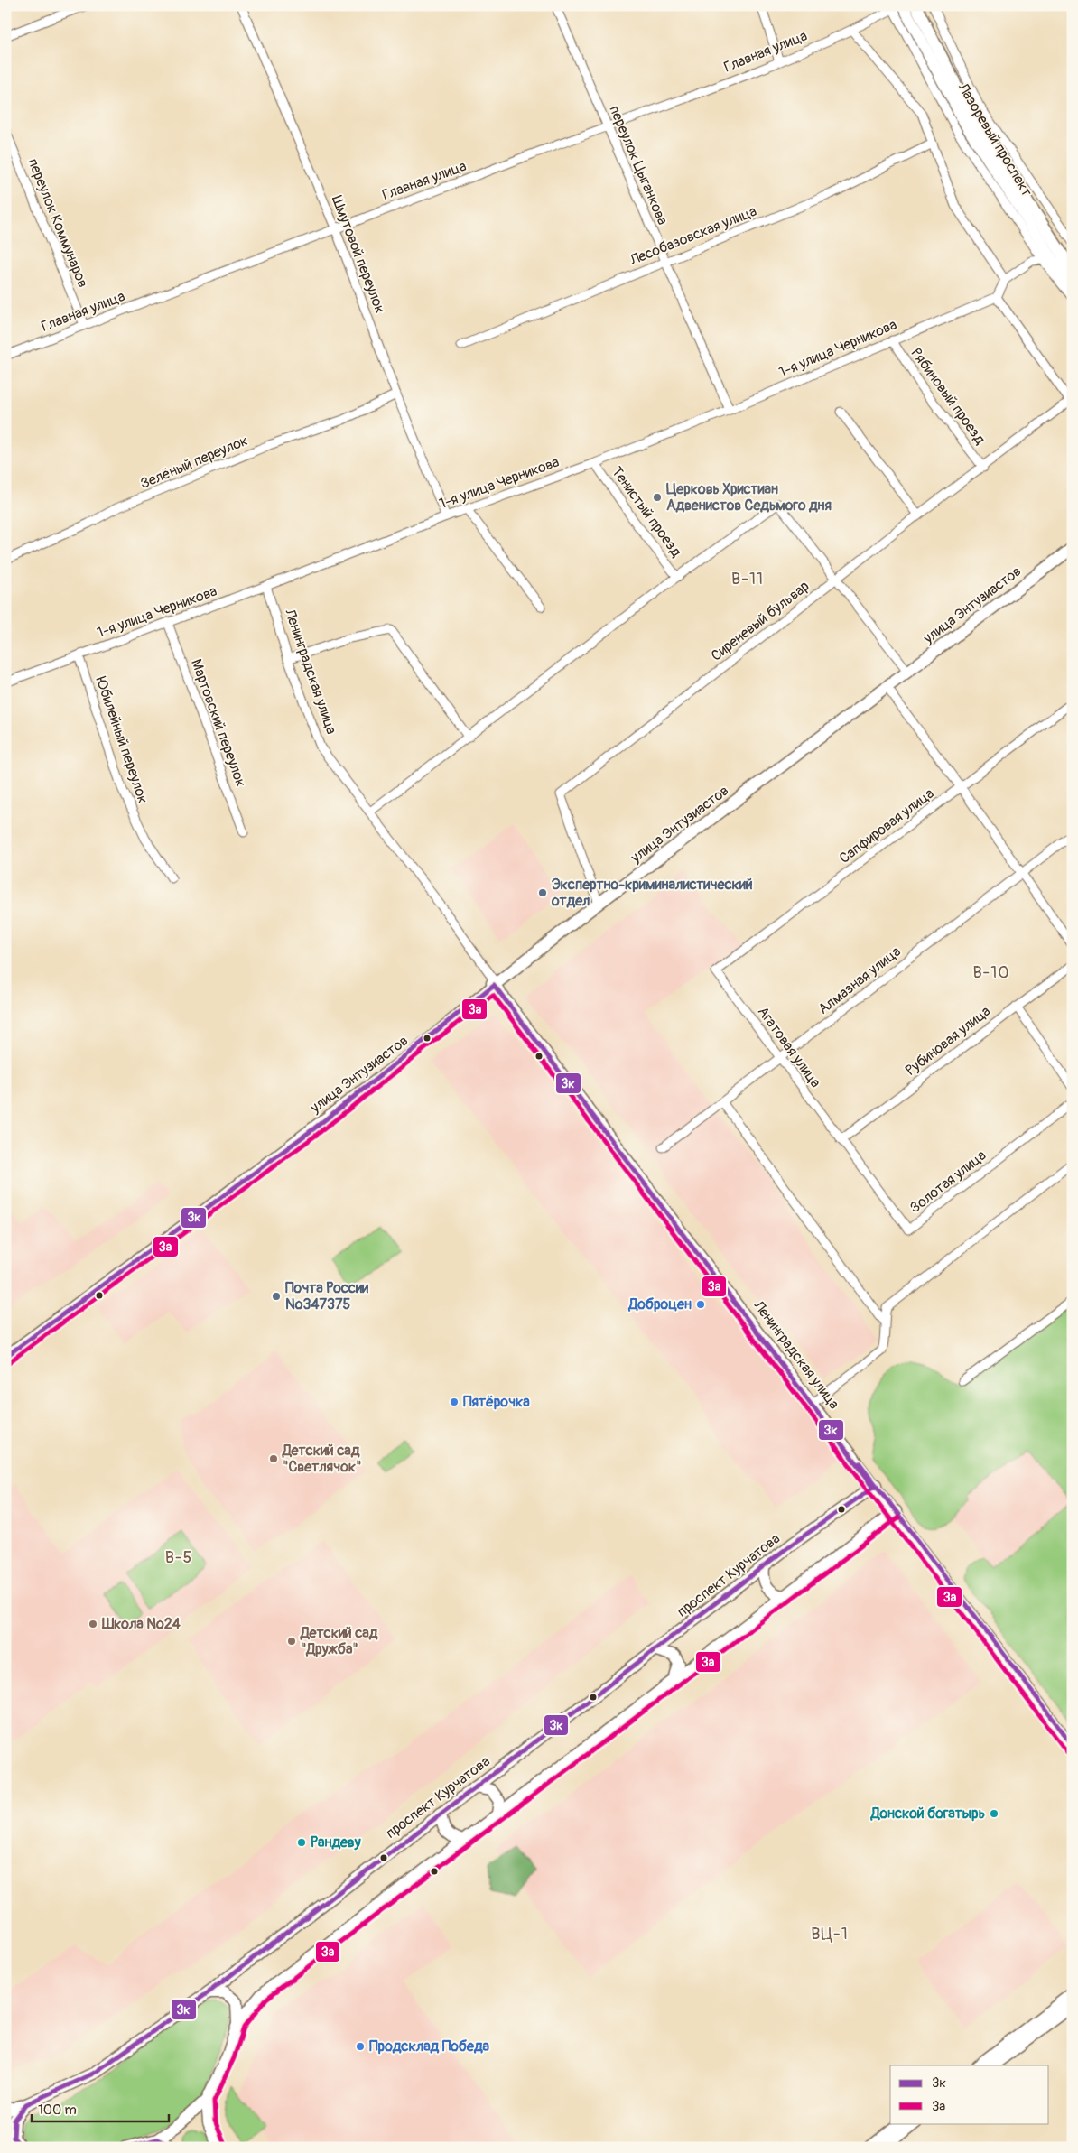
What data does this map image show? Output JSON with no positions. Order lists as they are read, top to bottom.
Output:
{
  "streets": {
    "street": [
      "Главная улица",
      "Лазоревый проспект",
      "переулок Цыганкова",
      "переулок Коммунаров",
      "Лесобазовская улица",
      "Шмутовой переулок",
      "1-я улица Черникова",
      "Рябиновый проезд",
      "Зелёный переулок",
      "Тенистый проезд",
      "улица Энтузиастов",
      "Сиреневый бульвар",
      "Ленинградская улица",
      "Мартовский переулок",
      "Юбилейный переулок",
      "Сапфировая улица",
      "Алмазная улица",
      "Рубиновая улица",
      "Агатовая улица",
      "Золотая улица",
      "проспект Курчатова"
    ]
  },
  "crossings": [
    ["Главная улица", "Лазоревый проспект"],
    ["Главная улица", "переулок Цыганкова"],
    ["Главная улица", "переулок Коммунаров"],
    ["Главная улица", "Шмутовой переулок"],
    ["переулок Цыганкова", "Лесобазовская улица"],
    ["переулок Цыганкова", "1-я улица Черникова"],
    ["Шмутовой переулок", "1-я улица Черникова"],
    ["Шмутовой переулок", "Зелёный переулок"],
    ["1-я улица Черникова", "Рябиновый проезд"],
    ["1-я улица Черникова", "Тенистый проезд"],
    ["1-я улица Черникова", "Ленинградская улица"],
    ["1-я улица Черникова", "Мартовский переулок"],
    ["1-я улица Черникова", "Юбилейный переулок"],
    ["Рябиновый проезд", "Сиреневый бульвар"],
    ["улица Энтузиастов", "Сиреневый бульвар"],
    ["улица Энтузиастов", "Ленинградская улица"],
    ["Ленинградская улица", "проспект Курчатова"],
    ["Сапфировая улица", "Агатовая улица"],
    ["Алмазная улица", "Агатовая улица"],
    ["Рубиновая улица", "Агатовая улица"],
    ["Рубиновая улица", "Золотая улица"],
    ["Агатовая улица", "Золотая улица"]
  ],
  "districts": [
    "В-11",
    "В-10",
    "В-5",
    "ВЦ-1"
  ],
  "places": [
    "Церковь Христиан Адвенистов Седьмого дня",
    "Экспертно-криминалистический отдел",
    "Почта России №347375",
    "Доброцен",
    "Пятёрочка",
    "Детский сад \"Светлячок\"",
    "Школа №24",
    "Детский сад \"Дружба\"",
    "Донской богатырь",
    "Рандеву",
    "Продсклад Победа"
  ],
  "lines": ["transit line 3к", "transit line 3а"],
  "legend": ["3к", "3а"],
  "scale_bar": "100 m"
}
